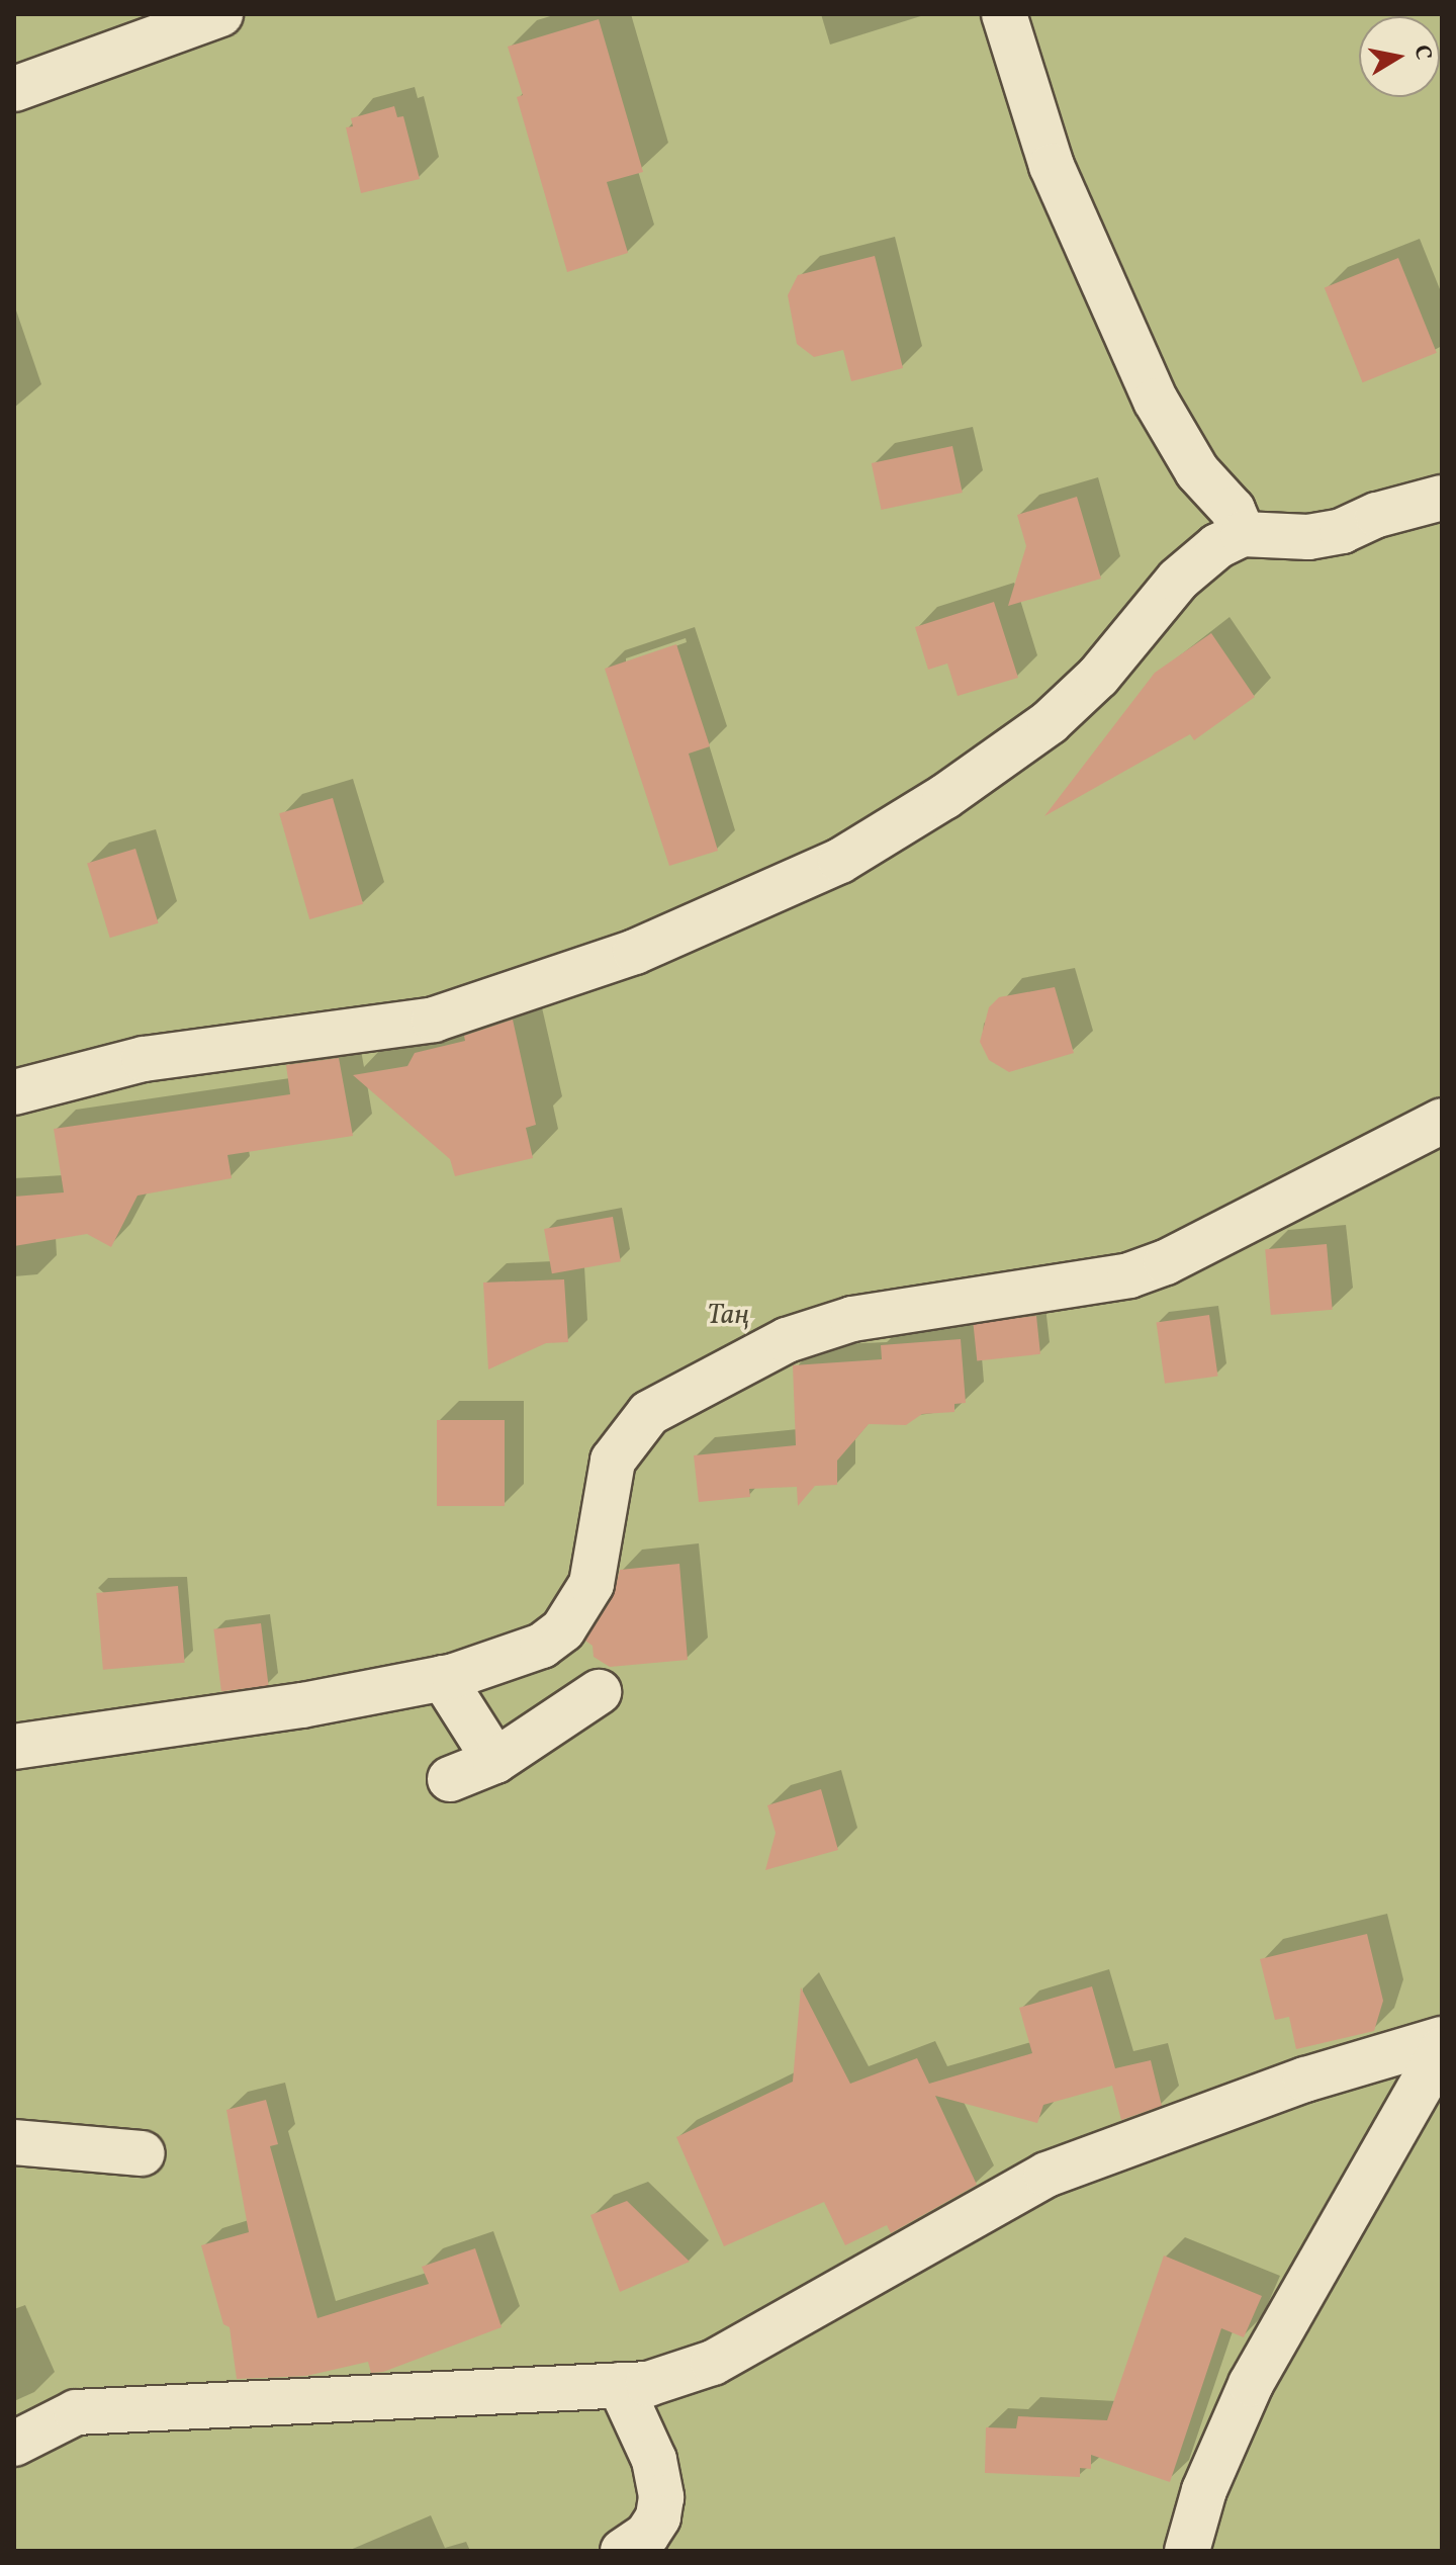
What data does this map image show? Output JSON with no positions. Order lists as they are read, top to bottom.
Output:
{
  "parks": ["Таң"],
  "north": "right"
}
